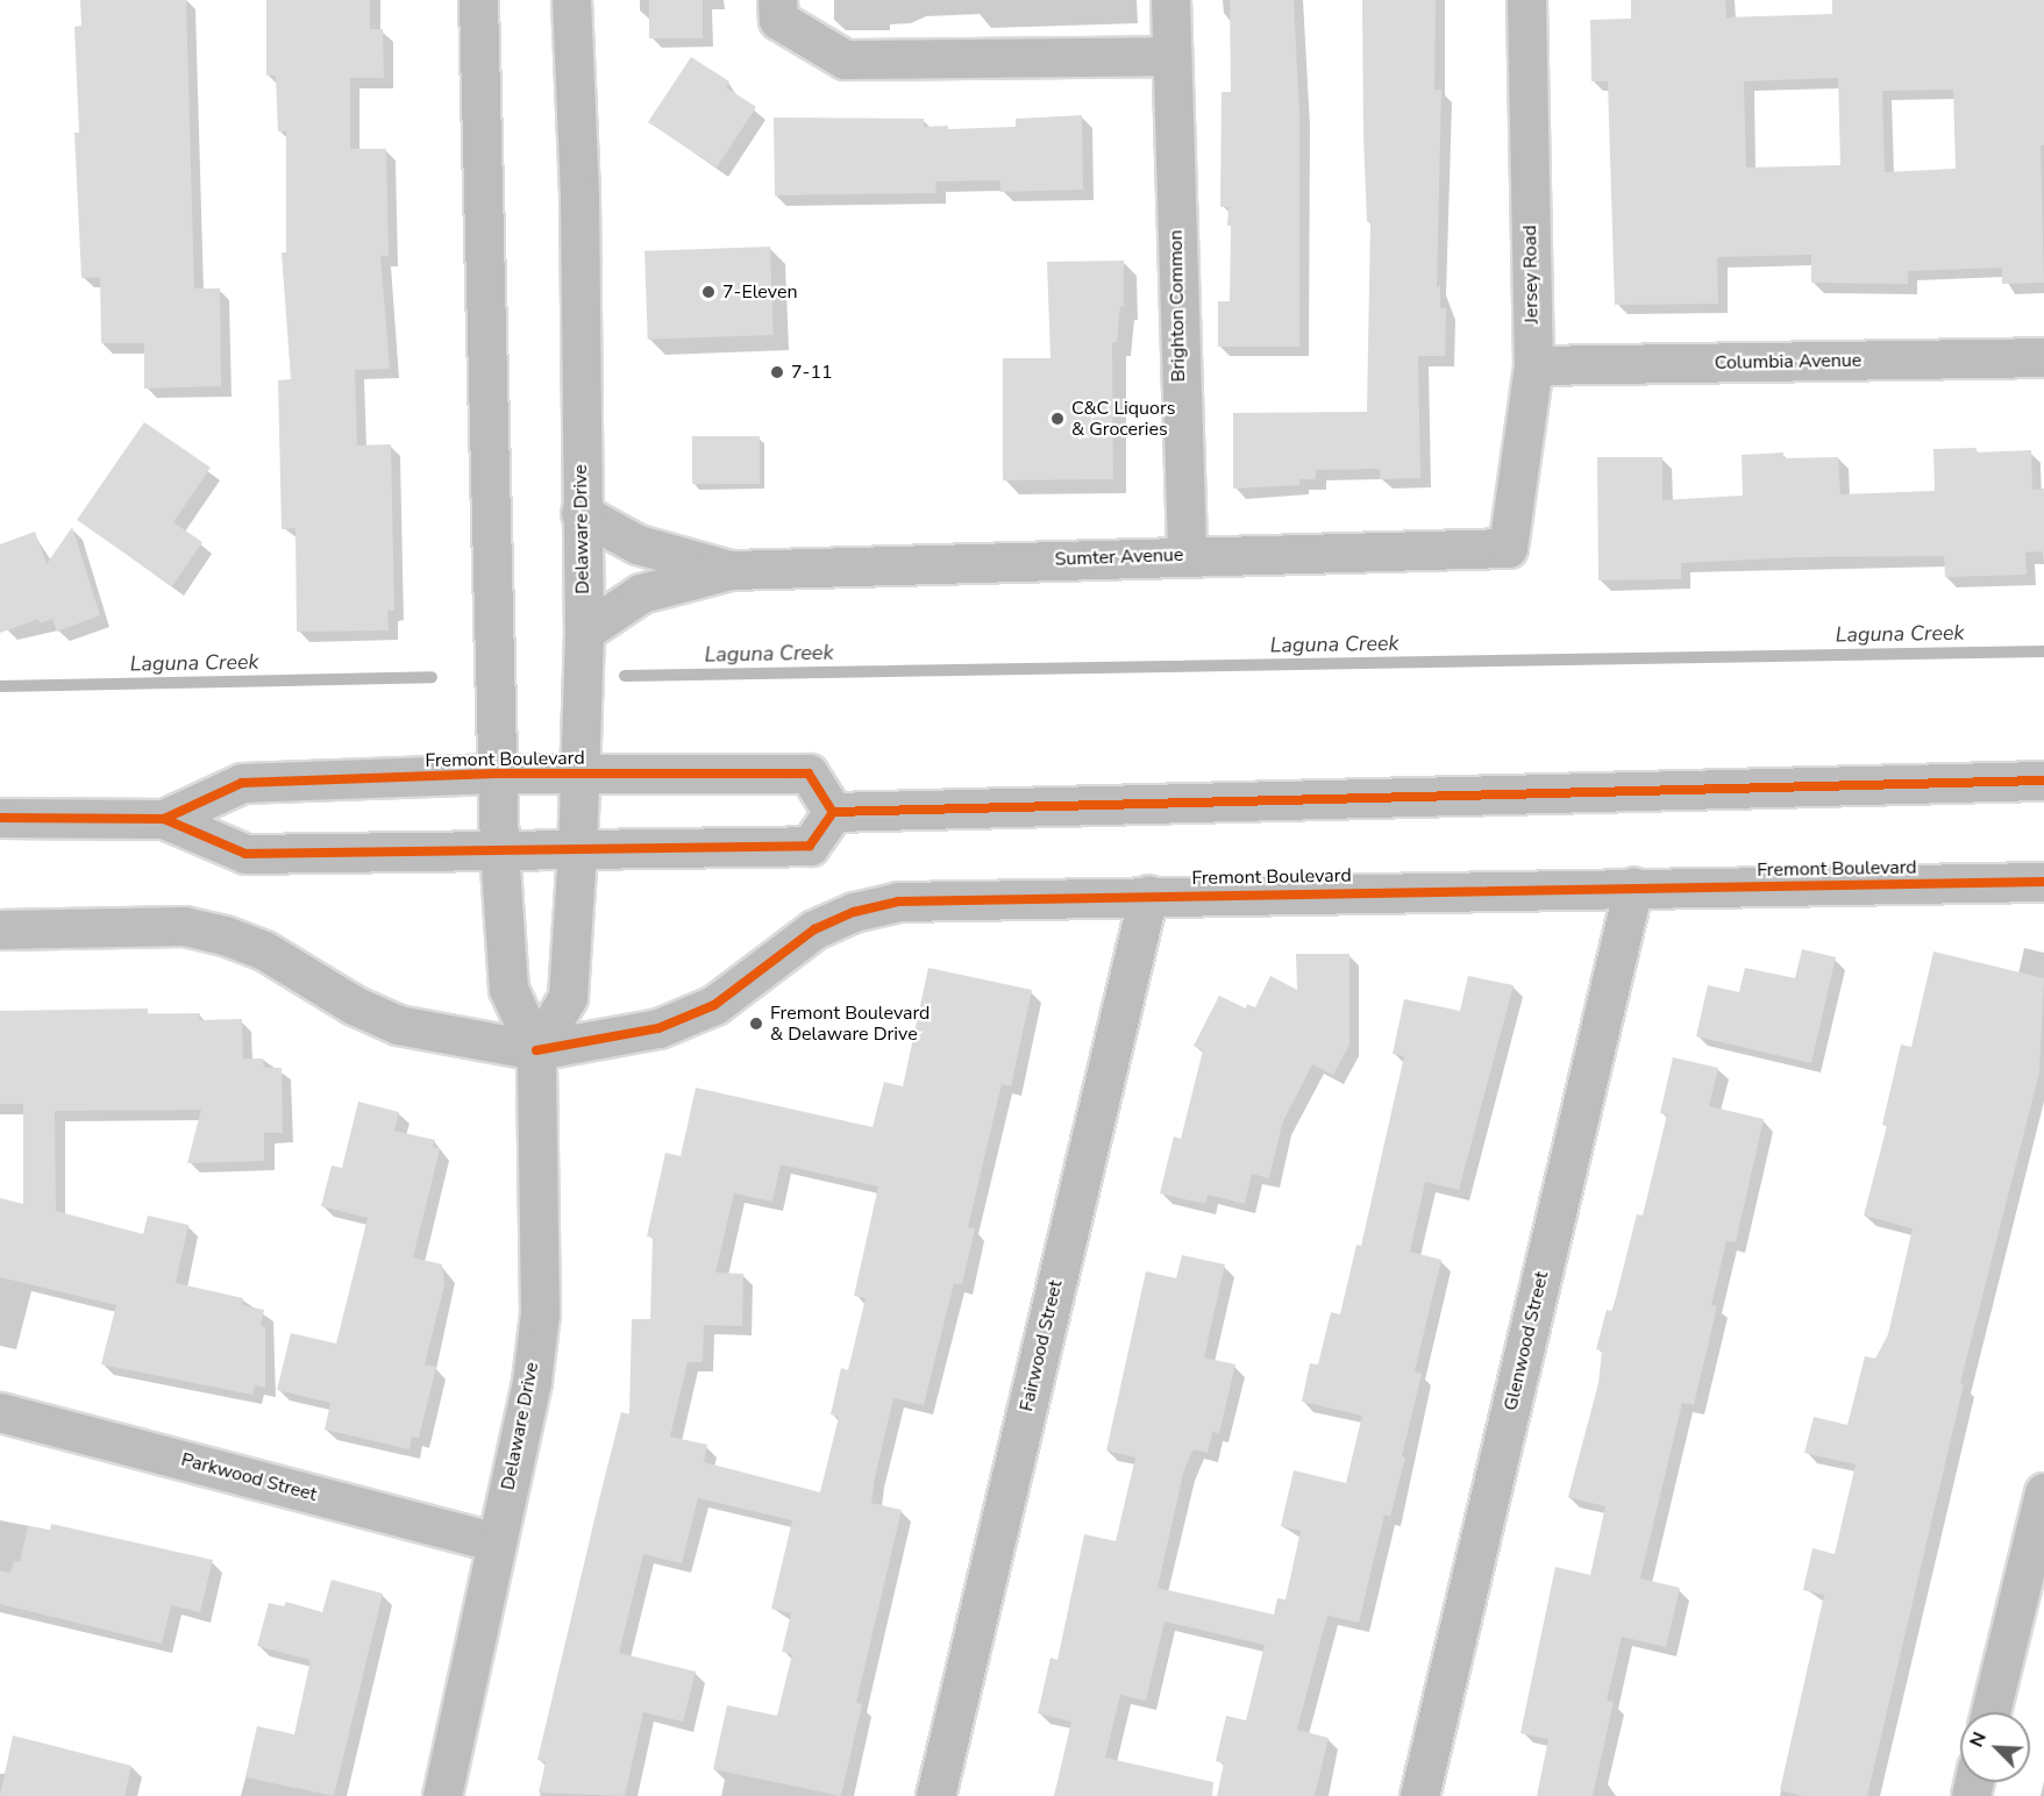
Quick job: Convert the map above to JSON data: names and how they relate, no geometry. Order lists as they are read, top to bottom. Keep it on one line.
{"streets":{"street":["Jersey Road","Brighton Common","Columbia Avenue","Delaware Drive","Sumter Avenue","Fremont Boulevard","Glenwood Street","Fairwood Street","Parkwood Street"]},"crossings":[["Jersey Road","Columbia Avenue"],["Jersey Road","Sumter Avenue"],["Brighton Common","Sumter Avenue"],["Delaware Drive","Sumter Avenue"],["Delaware Drive","Fremont Boulevard"],["Delaware Drive","Parkwood Street"],["Fremont Boulevard","Glenwood Street"],["Fremont Boulevard","Fairwood Street"]],"water":["Laguna Creek"],"places":["7-Eleven","7-11","C&C Liquors & Groceries","Fremont Boulevard & Delaware Drive"],"north":"top left"}
